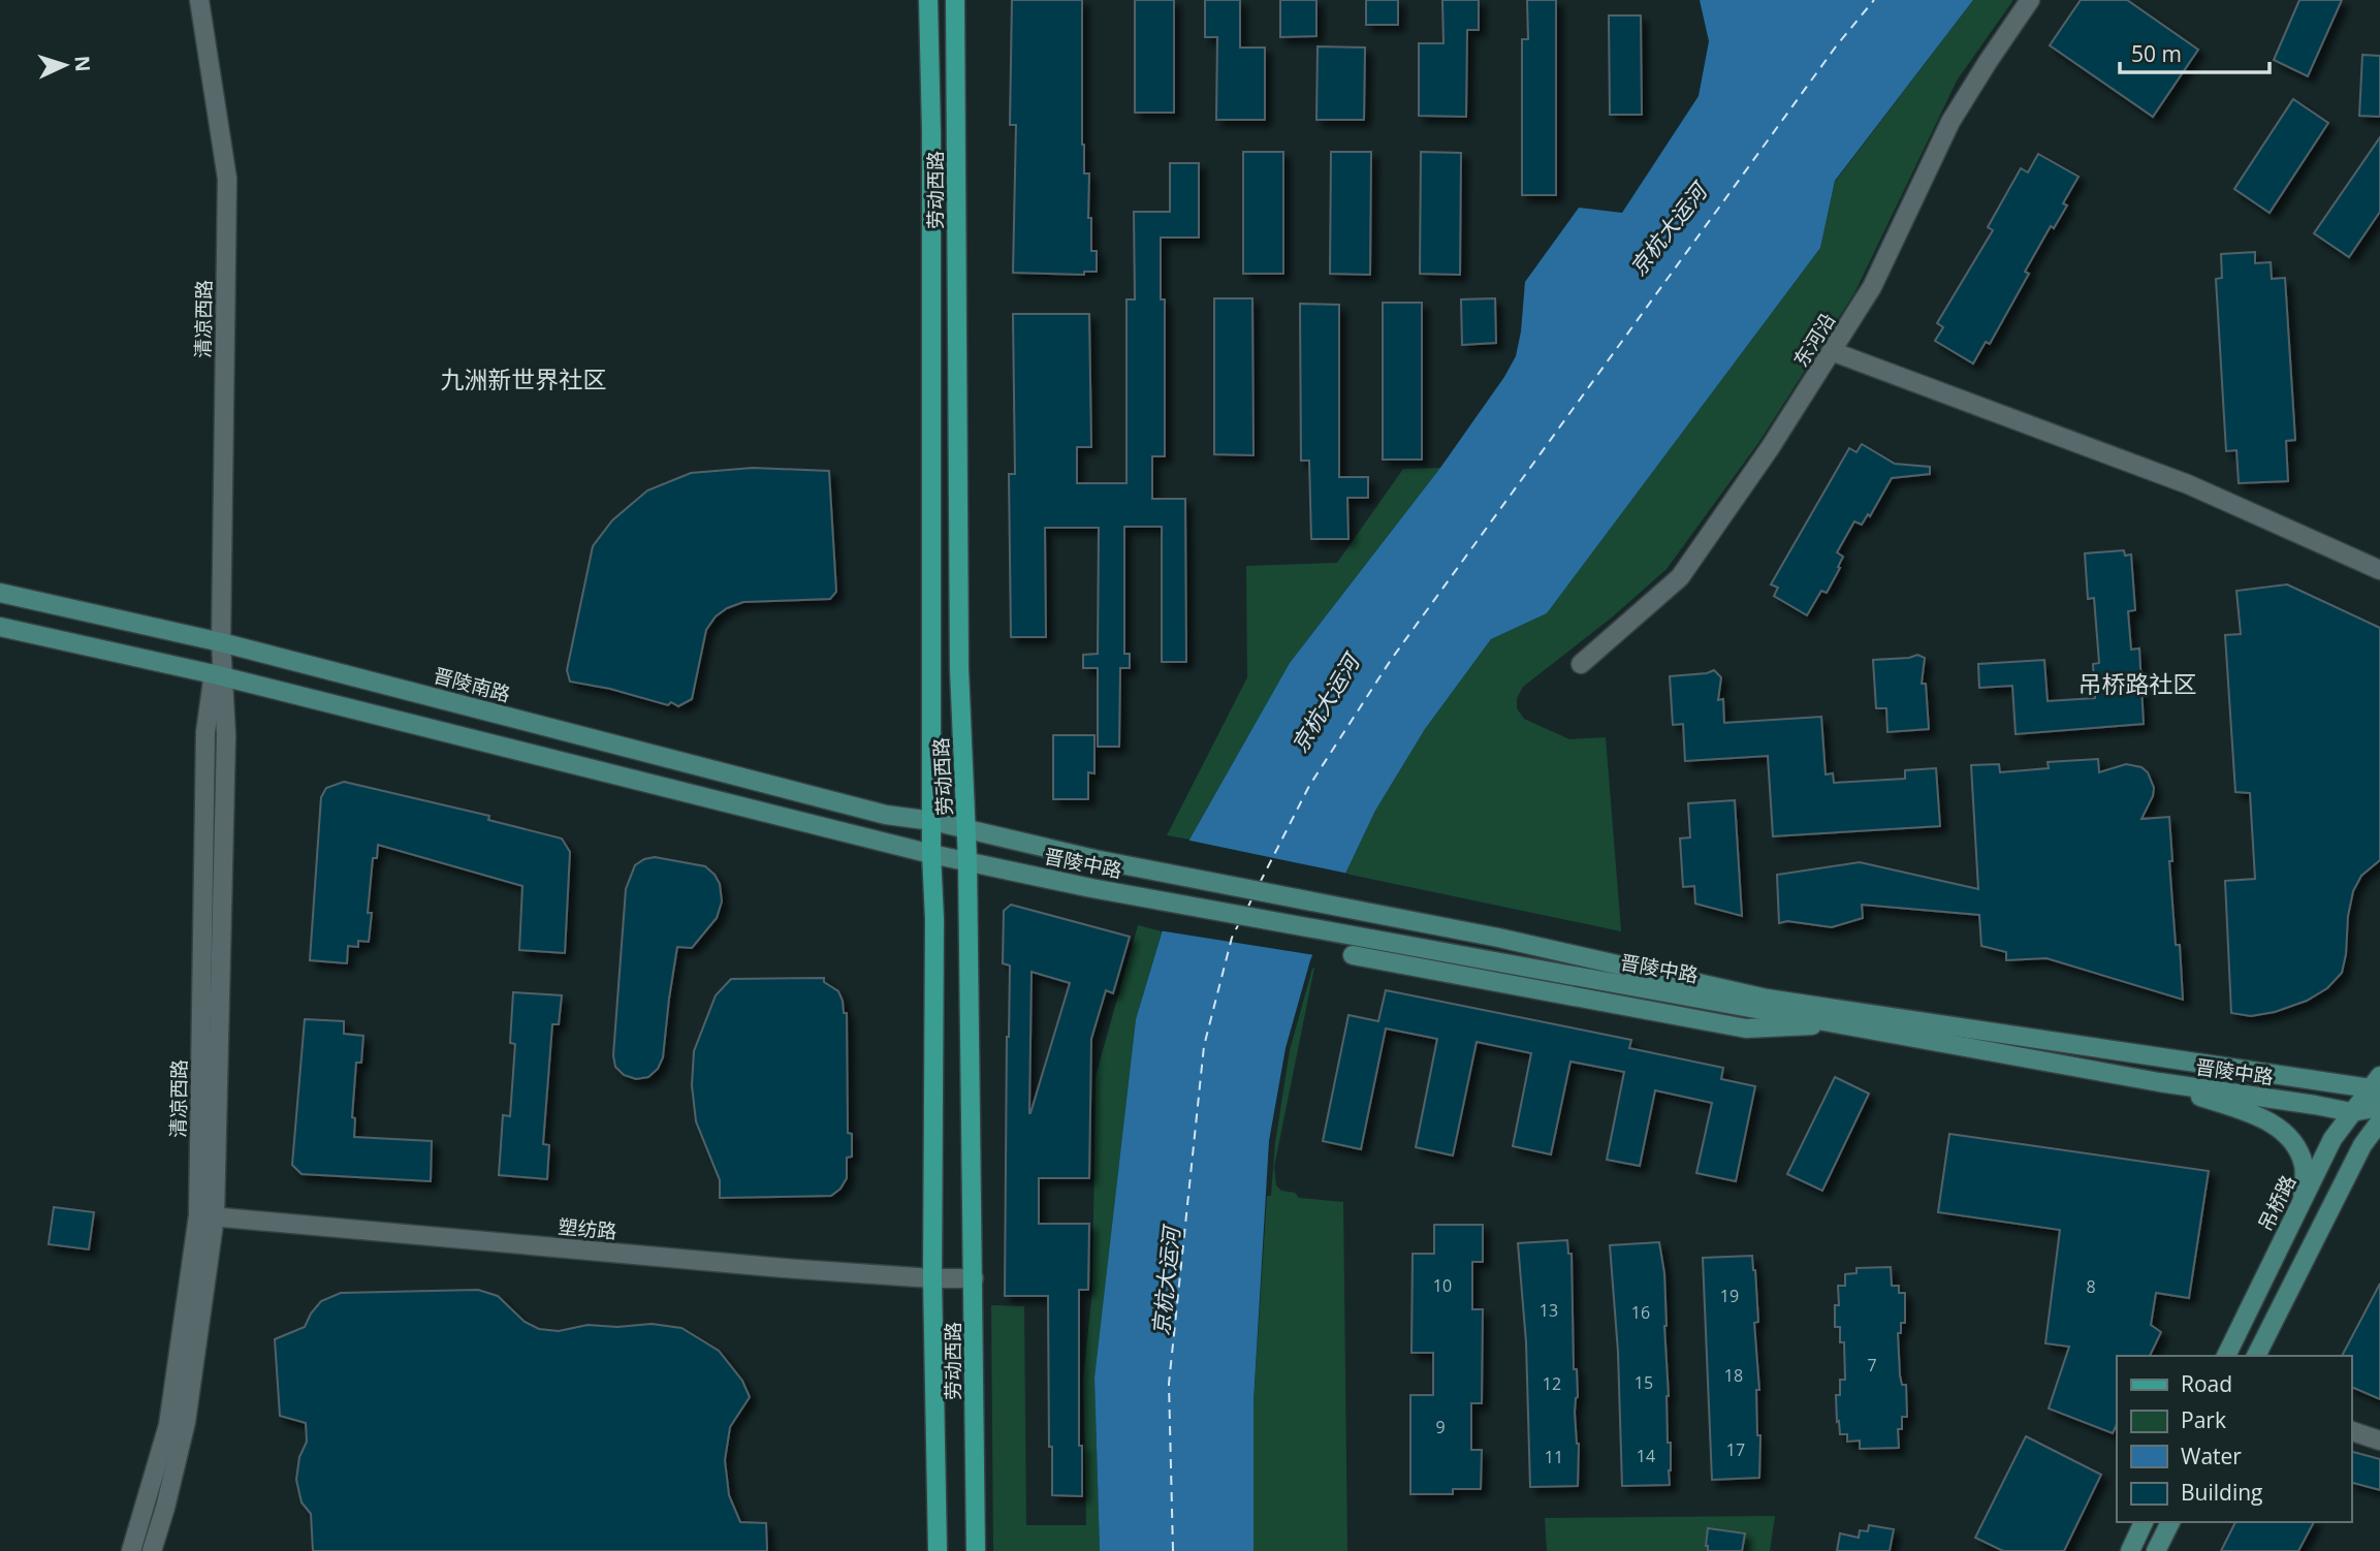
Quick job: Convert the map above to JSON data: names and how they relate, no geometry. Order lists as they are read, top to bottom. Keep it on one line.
{"streets":{"main road":["劳动西路","晋陵南路","晋陵中路","吊桥路"],"street":["清凉西路","东河沿","塑纺路"]},"crossings":[["劳动西路","晋陵南路"],["劳动西路","晋陵中路"],["劳动西路","塑纺路"],["清凉西路","晋陵南路"],["清凉西路","塑纺路"],["晋陵南路","晋陵中路"],["晋陵中路","吊桥路"]],"districts":["九洲新世界社区","吊桥路社区"],"water":["京杭大运河"],"house_numbers":["10","8","19","13","16","7","18","15","12","9","17","14","11"],"legend":["Road","Park","Water","Building"],"scale_bar":"50 m","north":"right"}
